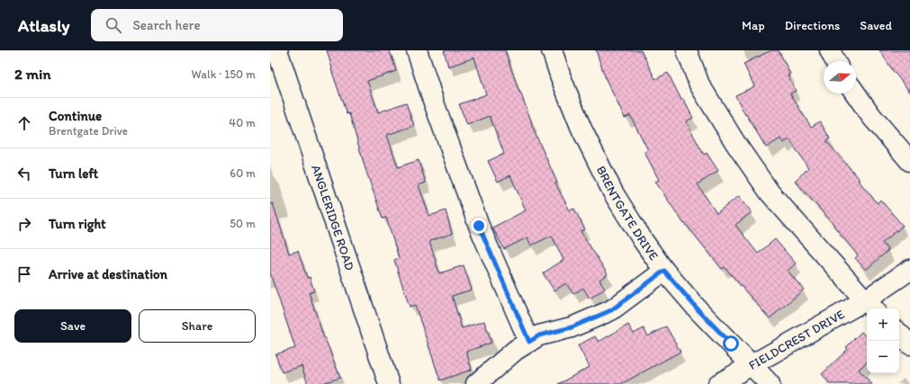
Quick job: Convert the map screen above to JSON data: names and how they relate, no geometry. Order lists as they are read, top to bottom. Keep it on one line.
{"streets":{"street":["BRENTGATE DRIVE","ANGLERIDGE ROAD","FIELDCREST DRIVE"]},"crossings":[["BRENTGATE DRIVE","FIELDCREST DRIVE"]],"north":"right","page":{"header":"Atlasly","search":"Search here","nav":["Map","Directions","Saved"],"heading":["2 min","Walk · 150 m"],"list":[["Continue","Brentgate Drive","40 m"],["Turn left","60 m"],["Turn right","50 m"],"Arrive at destination"],"buttons":["Save","Share"],"map_buttons":["+","−"]}}
